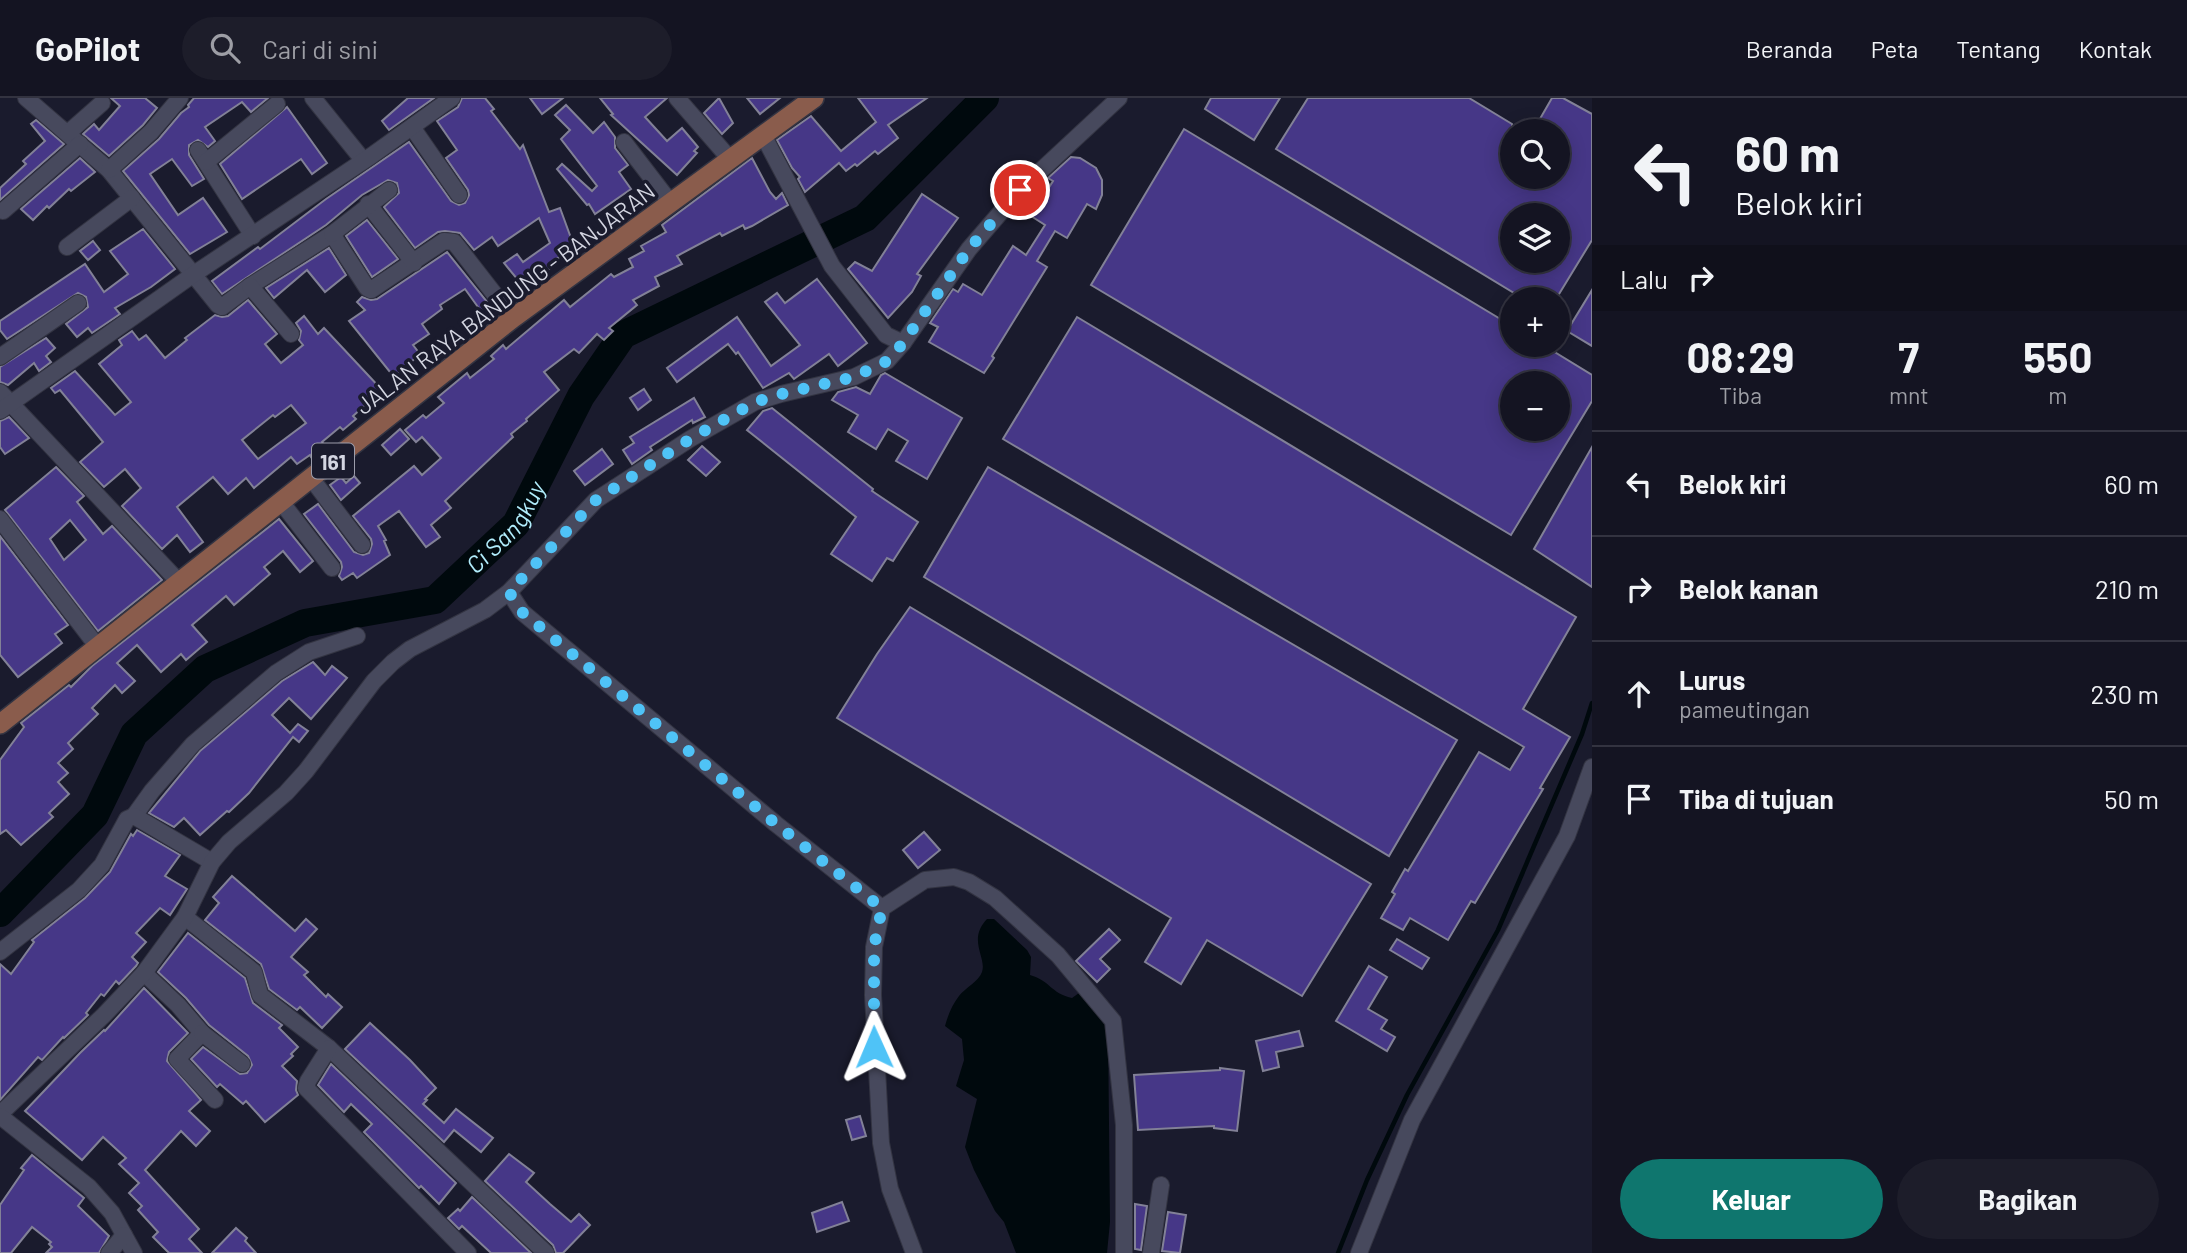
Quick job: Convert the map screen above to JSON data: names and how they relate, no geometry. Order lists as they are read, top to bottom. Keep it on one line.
{"streets":{"main road":["JALAN RAYA BANDUNG - BANJARAN","161"]},"water":["Ci Sangkuy"],"page":{"header":"GoPilot","search":"Cari di sini","nav":["Beranda","Peta","Tentang","Kontak"],"turn":["60 m","Belok kiri"],"map_buttons":["+","−"],"then":"Lalu","eta":["08:29","Tiba","7","mnt","550","m"],"list":[{"name":"Belok kiri","value":"60 m"},{"name":"Belok kanan","value":"210 m"},{"name":"Lurus","note":"pameutingan","value":"230 m"},{"name":"Tiba di tujuan","value":"50 m"}],"buttons":["Keluar","Bagikan"]}}
